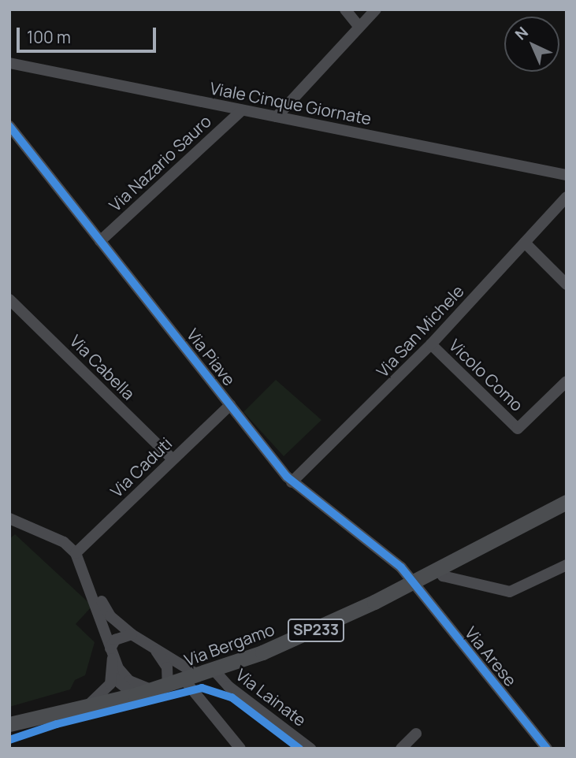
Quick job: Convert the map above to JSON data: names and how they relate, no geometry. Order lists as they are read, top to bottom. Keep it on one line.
{"streets":{"main road":["SP233","Via Bergamo"],"street":["Viale Cinque Giornate","Via Nazario Sauro","Via San Michele","Via Piave","Via Cabella","Vicolo Como","Via Caduti","Via Arese","Via Lainate"]},"crossings":[["Viale Cinque Giornate","Via Nazario Sauro"],["Via Nazario Sauro","Via Piave"],["Via San Michele","Via Piave"],["Via San Michele","Vicolo Como"],["Via Piave","Via Caduti"],["Via Piave","Via Bergamo"],["Via Piave","Via Arese"],["Via Cabella","Via Caduti"],["Via Bergamo","Via Arese"],["Via Bergamo","Via Lainate"]],"scale_bar":"100 m","north":"top left"}
